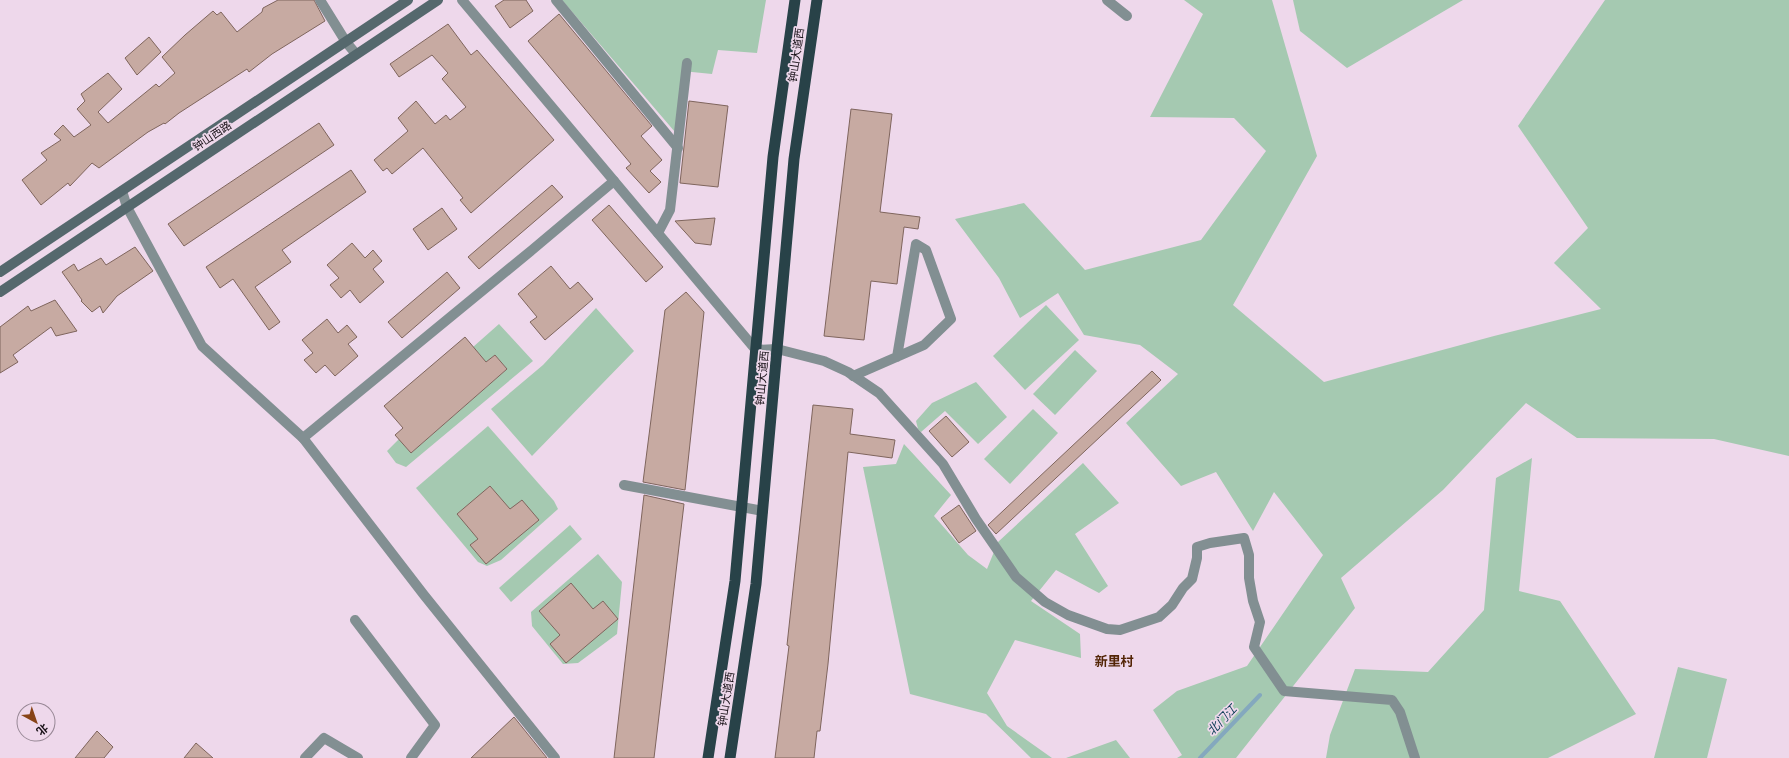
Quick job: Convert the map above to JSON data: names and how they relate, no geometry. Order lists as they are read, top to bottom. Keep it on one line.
{"streets":{"highway":["钟山大道西"],"main road":["钟山西路"]},"districts":["新里村"],"water":["北门江"],"north":"bottom right"}
